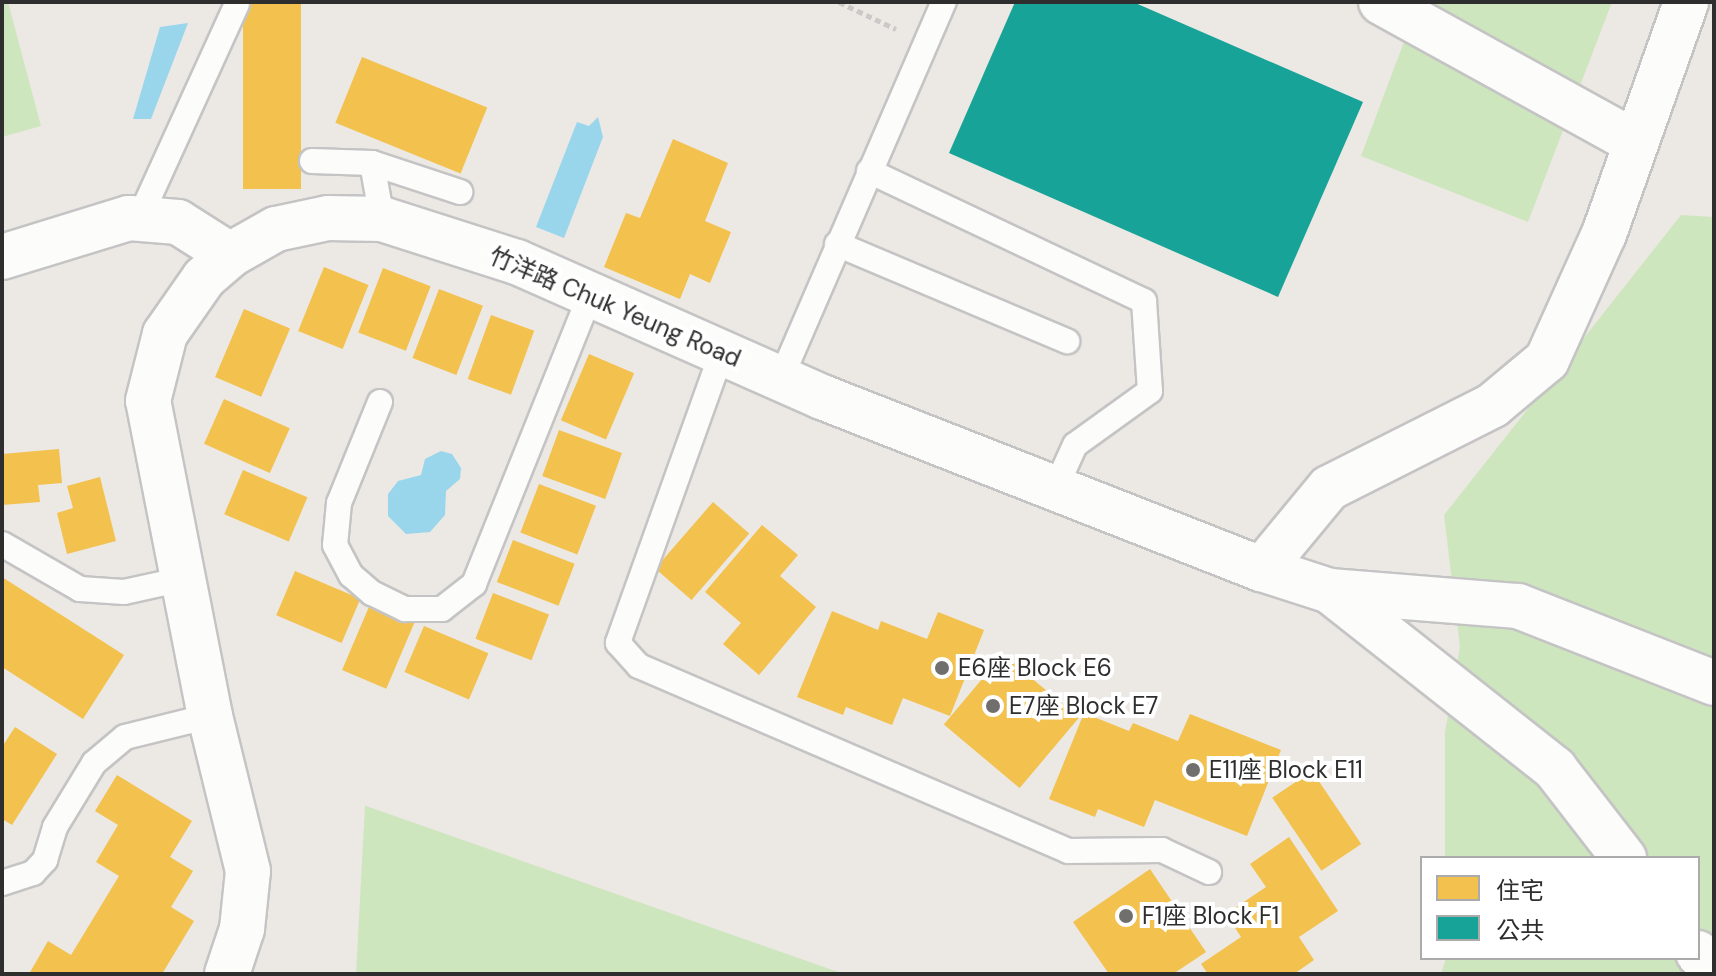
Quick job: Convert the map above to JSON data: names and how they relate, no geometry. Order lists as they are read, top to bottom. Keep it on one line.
{"streets":{"street":["竹洋路 Chuk Yeung Road"]},"places":["E6座 Block E6","E7座 Block E7","E11座 Block E11","F1座 Block F1"],"legend":["住宅","公共"]}
